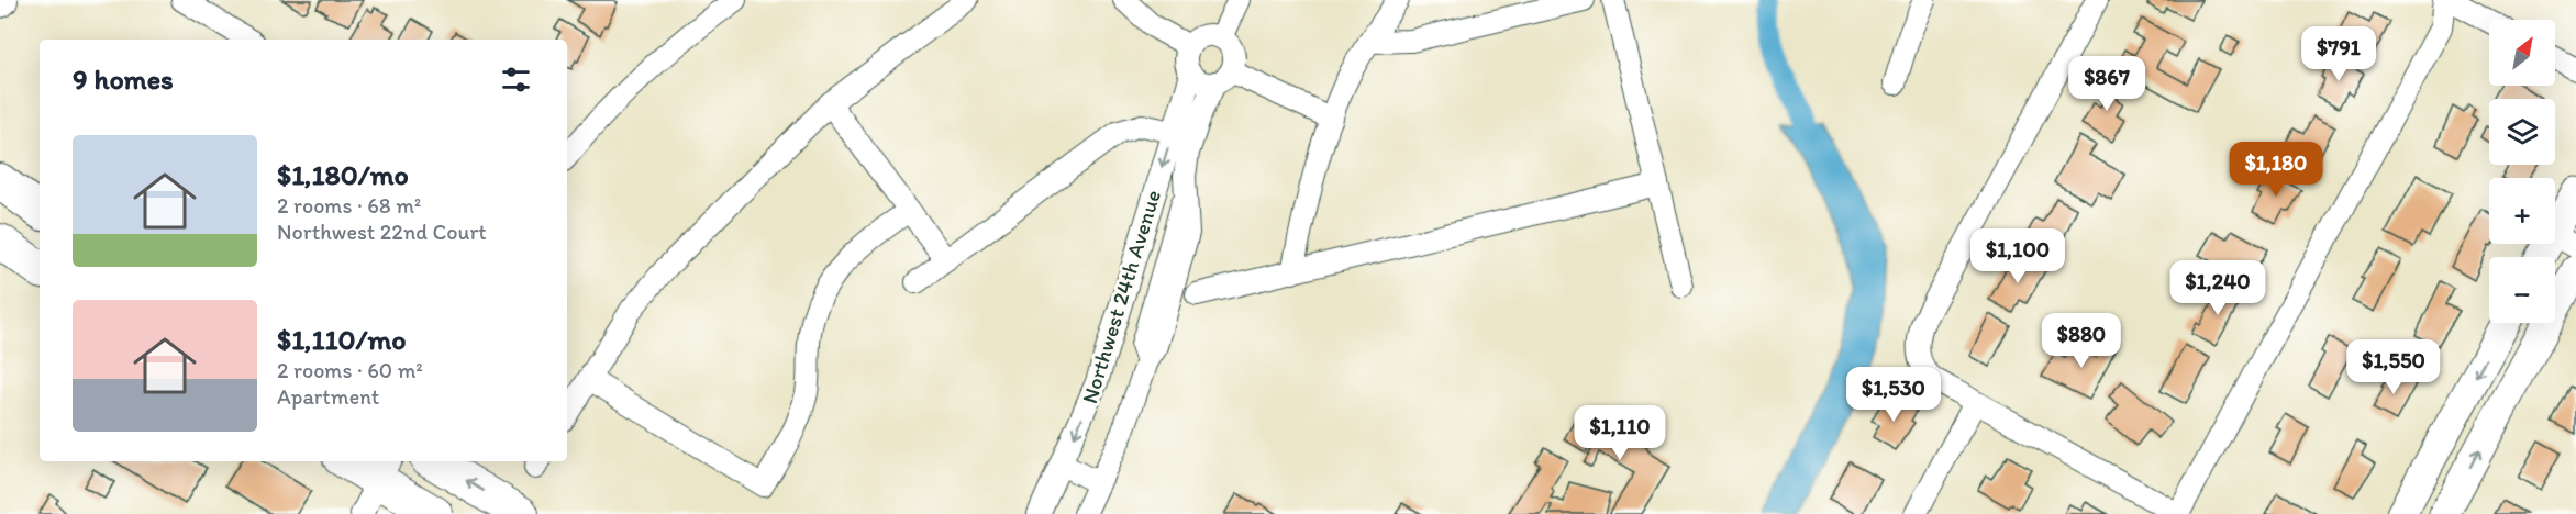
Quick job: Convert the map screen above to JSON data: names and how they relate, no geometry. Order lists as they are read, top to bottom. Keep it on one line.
{"streets":{"street":["Northwest 24th Avenue"]},"north":"top right","page":{"map_buttons":["+","−"],"price":["$791","$867","$1,180","$1,100","$1,240","$880","$1,550","$1,530","$1,110"],"heading":"9 homes","list":[{"name":"$1,180/mo","note":"2 rooms · 68 m² · Northwest 22nd Court"},{"name":"$1,110/mo","note":"2 rooms · 60 m² · Apartment"}]}}
